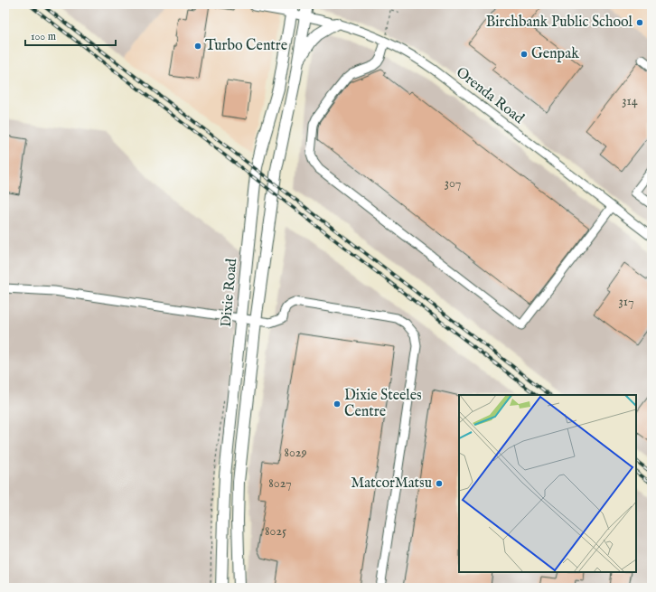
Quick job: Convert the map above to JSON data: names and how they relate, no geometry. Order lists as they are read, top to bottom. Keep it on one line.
{"streets":{"main road":["Dixie Road"],"street":["Orenda Road"]},"crossings":[["Orenda Road","Dixie Road"]],"places":["Birchbank Public School","Turbo Centre","Genpak","Dixie Steeles Centre","MatcorMatsu"],"house_numbers":["314","307","317","8029","8027","8025"],"scale_bar":"100 m"}
